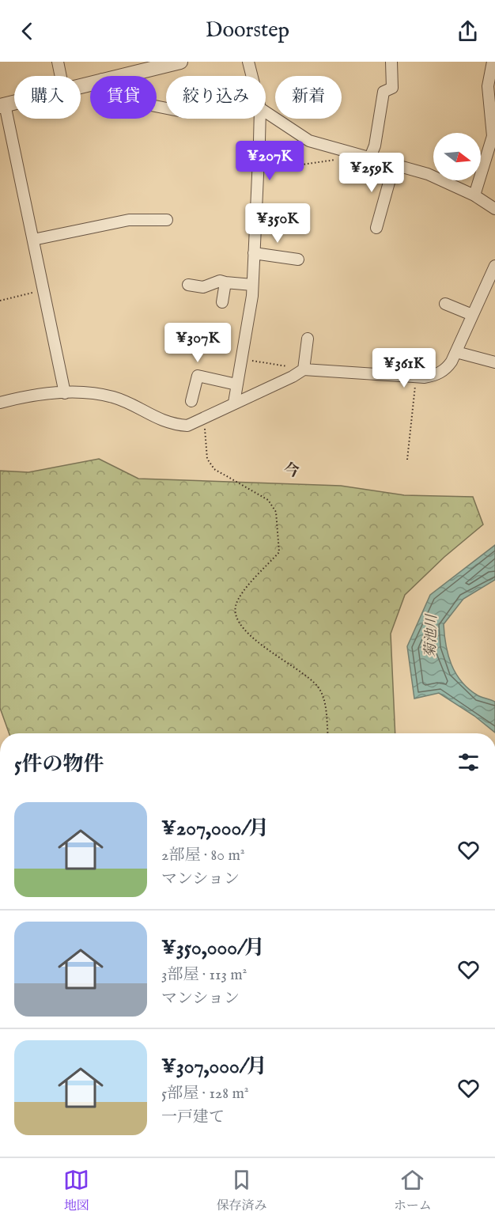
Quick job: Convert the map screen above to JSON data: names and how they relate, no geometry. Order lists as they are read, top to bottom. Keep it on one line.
{"districts":["今"],"water":["菊池川"],"north":"right","page":{"header":"Doorstep","chip":["購入","賃貸","絞り込み","新着"],"price":["¥207K","¥259K","¥350K","¥307K","¥361K"],"heading":"5件の物件","list":[{"name":"¥207,000/月","note":"2部屋 · 80 m² · マンション"},{"name":"¥350,000/月","note":"3部屋 · 113 m² · マンション"},{"name":"¥307,000/月","note":"5部屋 · 128 m² · 一戸建て"}],"tabs":["地図","保存済み","ホーム"]}}
